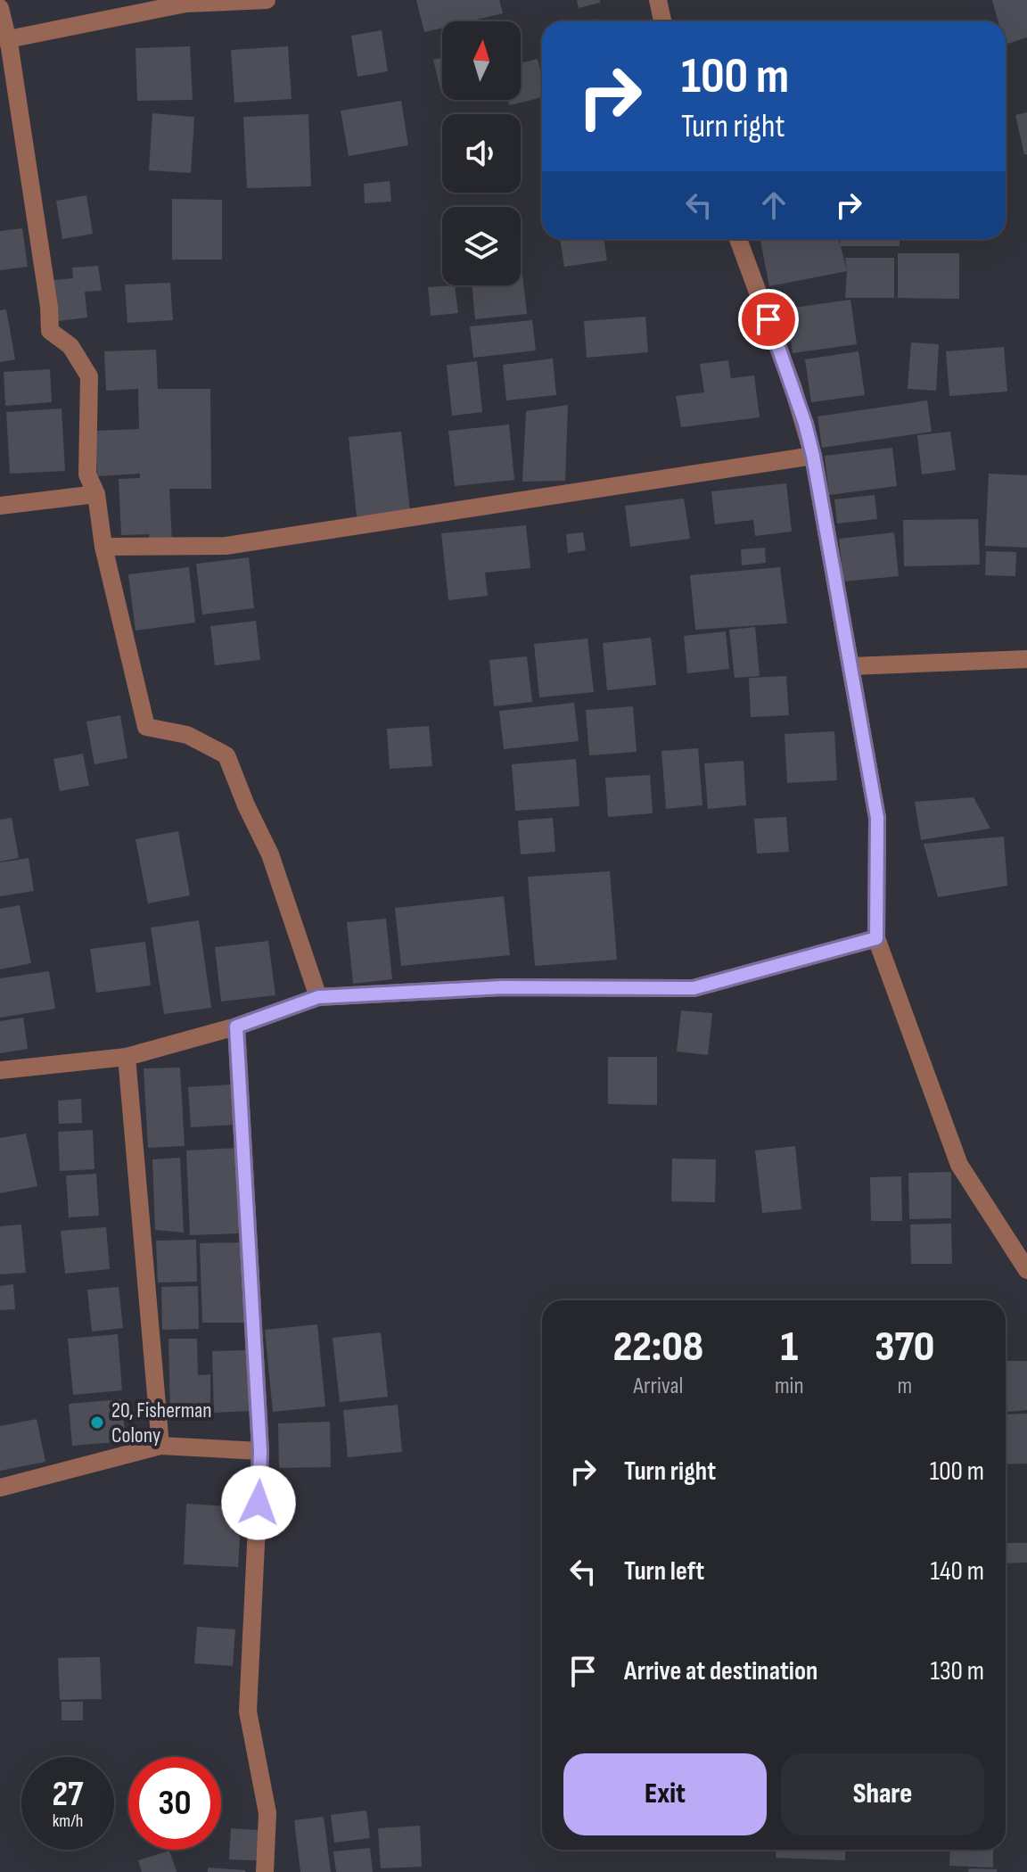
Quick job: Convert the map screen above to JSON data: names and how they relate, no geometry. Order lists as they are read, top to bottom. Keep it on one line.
{"places":["20, Fisherman Colony"],"north":"top","page":{"turn":["100 m","Turn right"],"eta":["22:08","Arrival","1","min","370","m"],"list":[{"name":"Turn right","value":"100 m"},{"name":"Turn left","value":"140 m"},{"name":"Arrive at destination","value":"130 m"}],"buttons":["Exit","Share"],"speed":"27 km/h","limit":"30"}}
